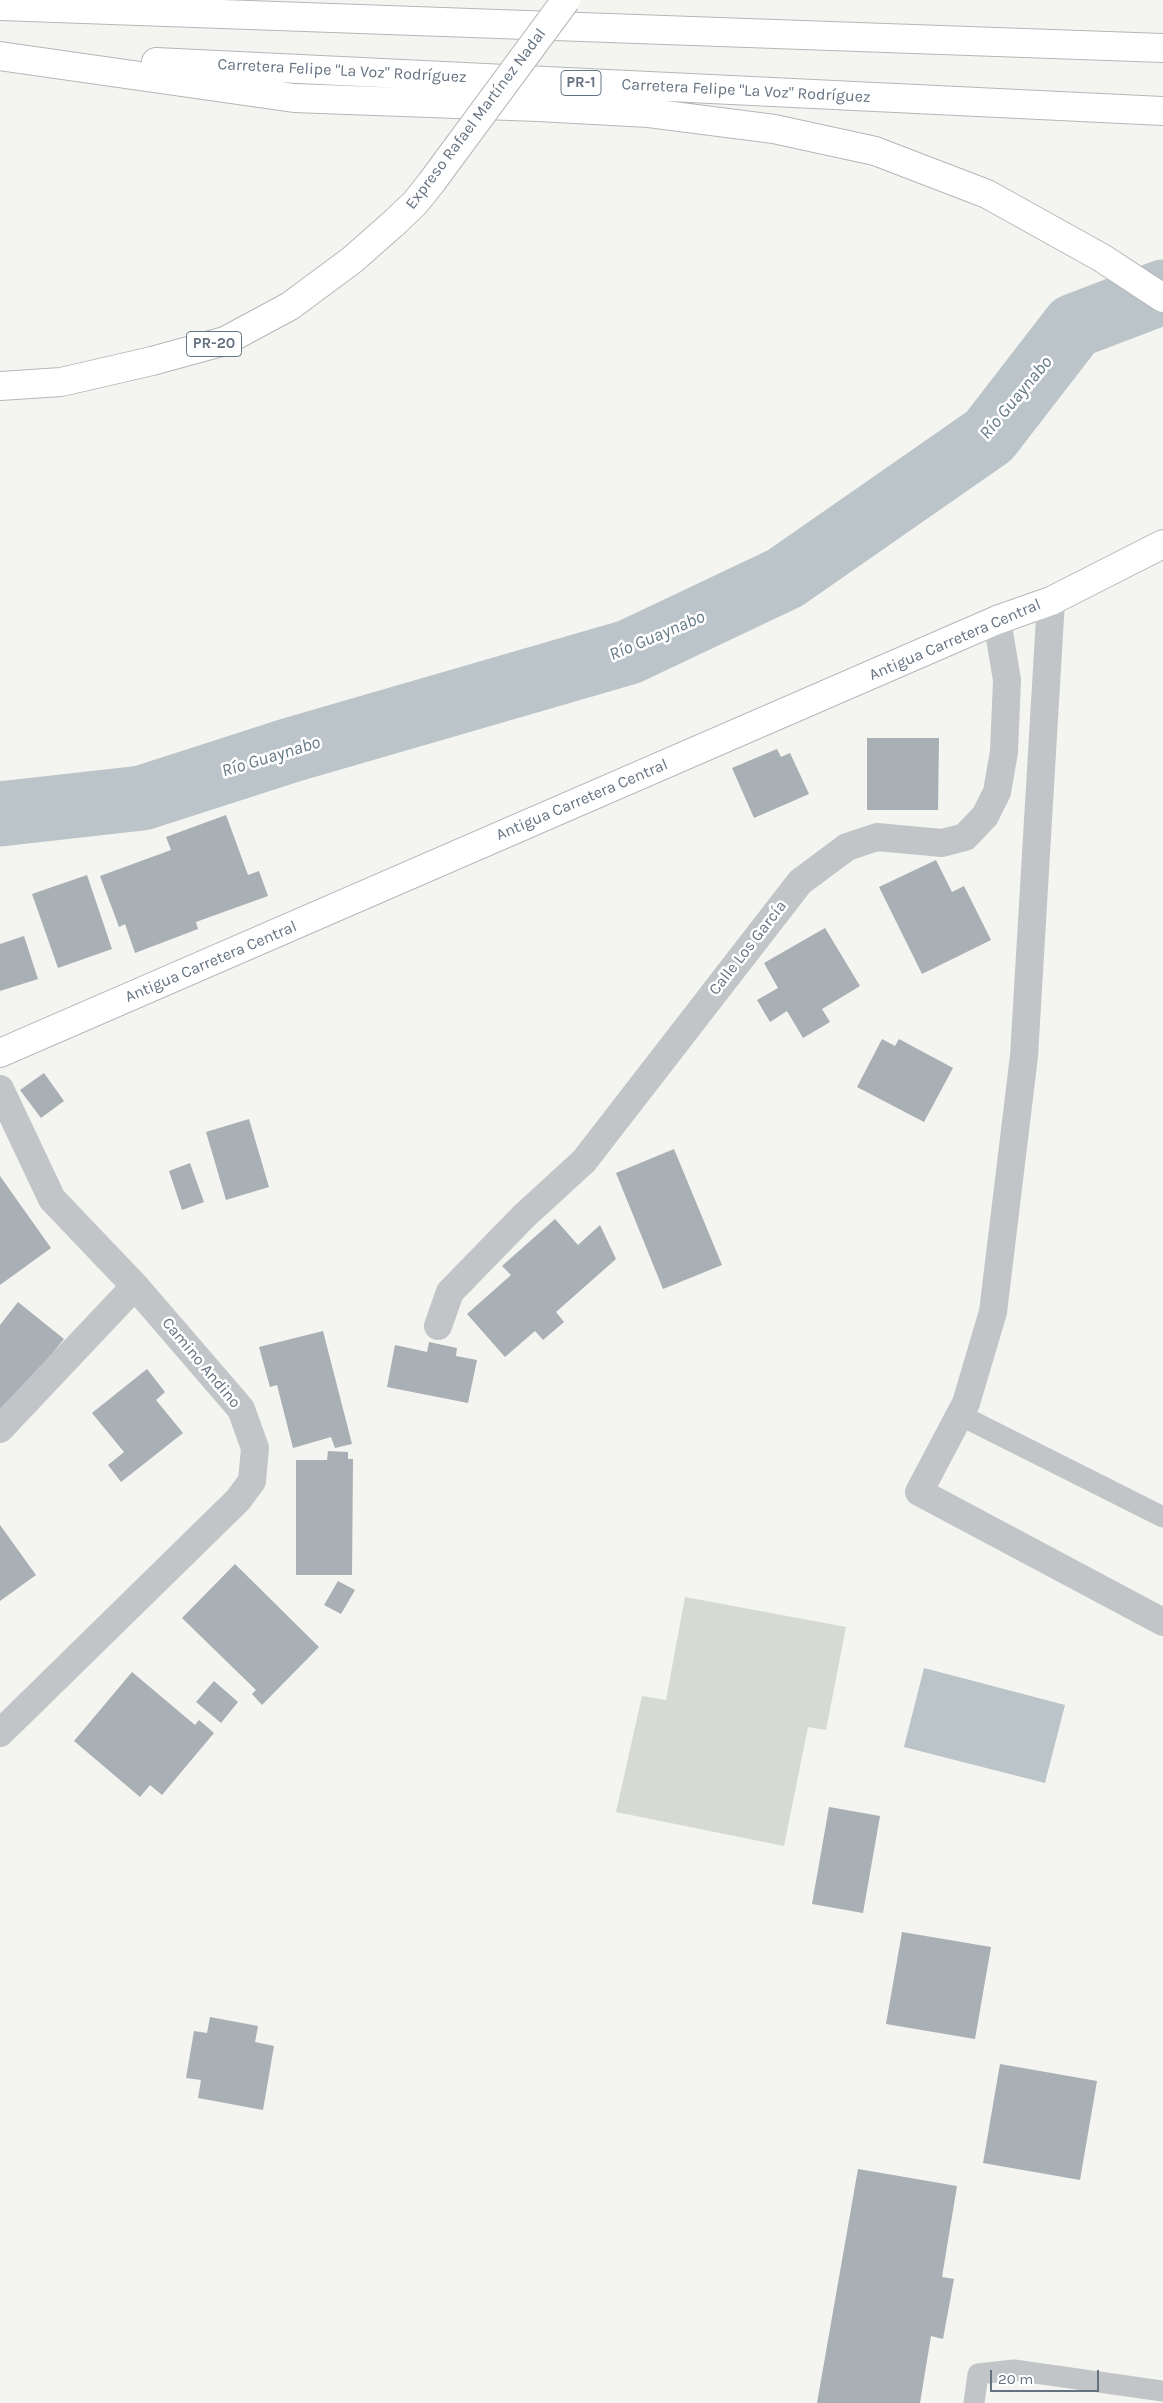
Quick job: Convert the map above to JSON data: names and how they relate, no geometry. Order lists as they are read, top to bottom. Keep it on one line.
{"streets":{"main road":["Carretera Felipe \"La Voz\" Rodríguez","PR-1","Expreso Rafael Martínez Nadal","PR-20","Antigua Carretera Central"],"street":["Calle Los García","Camino Andino"]},"crossings":[["Antigua Carretera Central","Calle Los García"]],"water":["Río Guaynabo"],"scale_bar":"20 m"}
